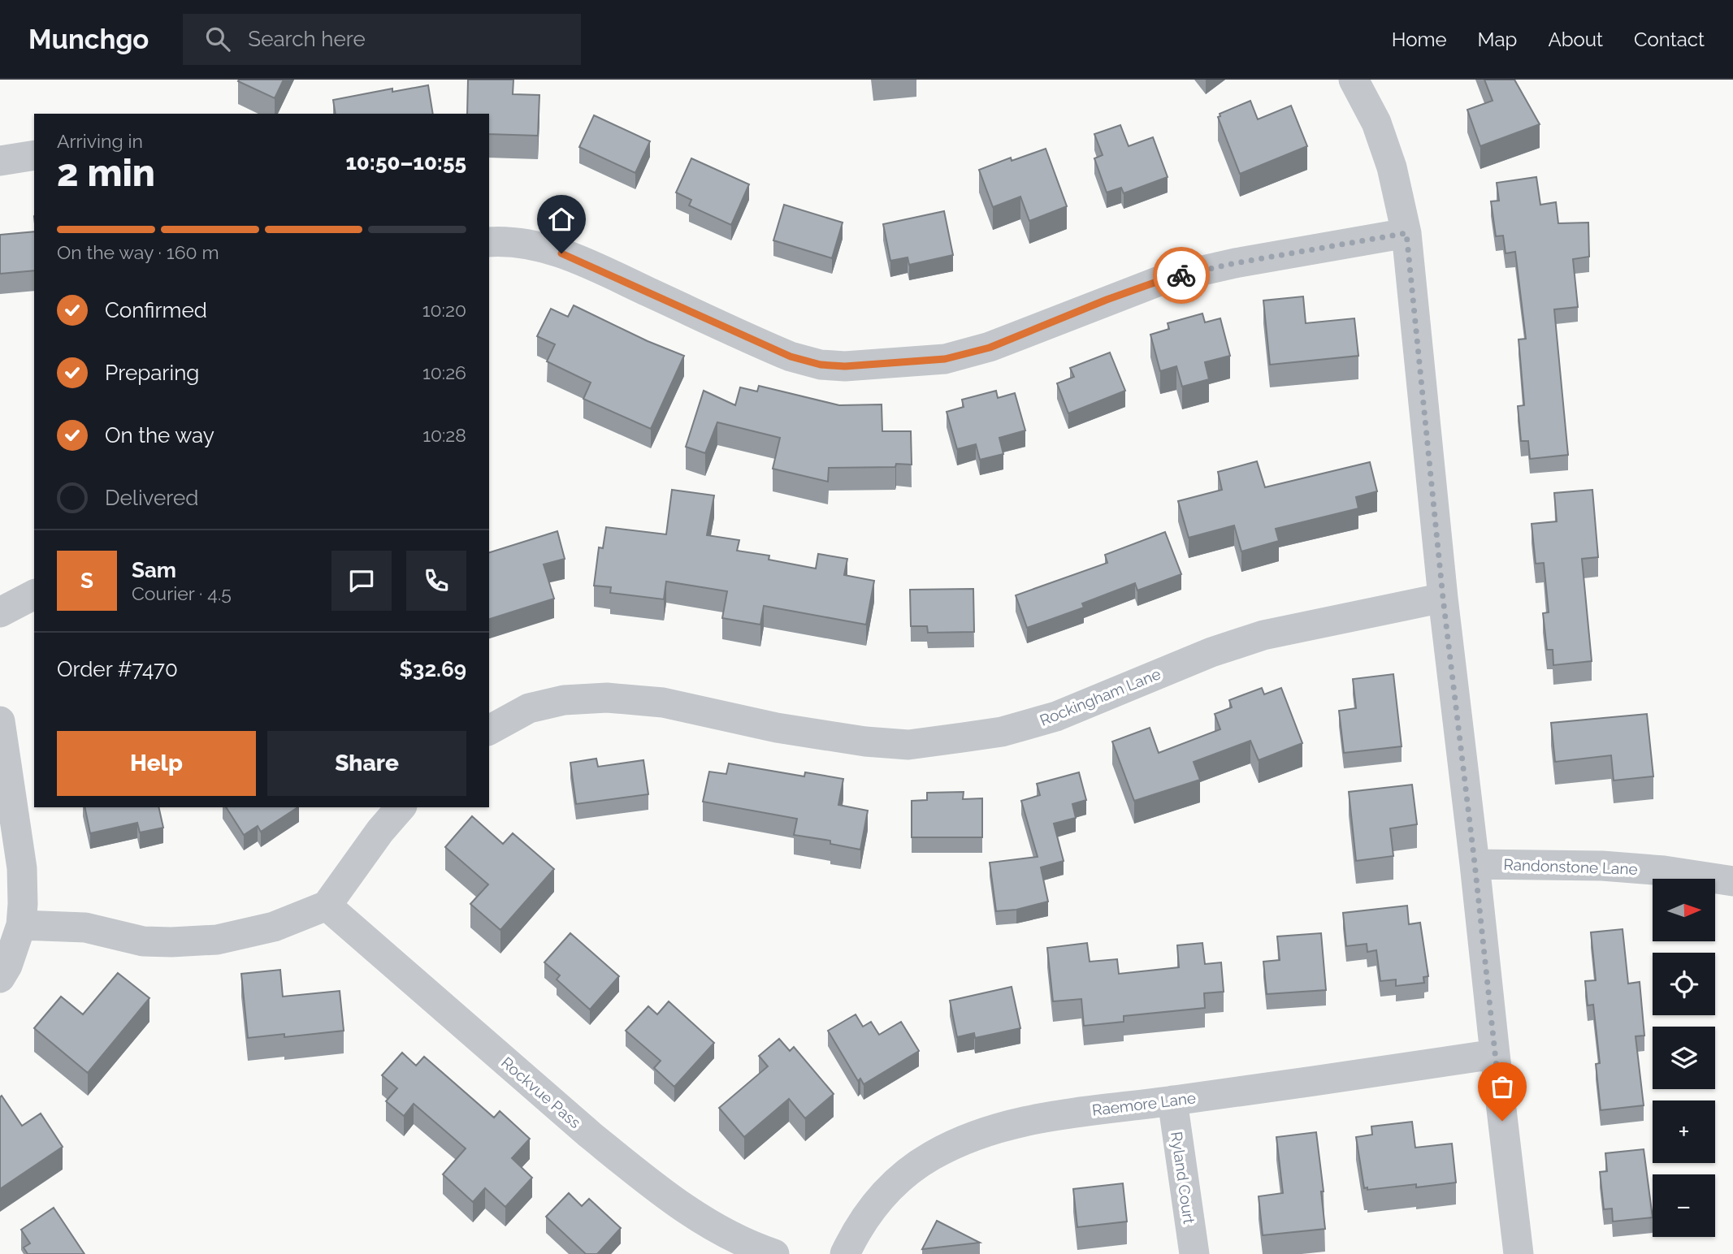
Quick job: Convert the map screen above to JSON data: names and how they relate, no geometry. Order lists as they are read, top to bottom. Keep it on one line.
{"streets":{"street":["Rockingham Lane","Randonstone Lane","Rockvue Pass","Raemore Lane","Ryland Court"]},"crossings":[["Raemore Lane","Ryland Court"]],"north":"right","page":{"header":"Munchgo","search":"Search here","nav":["Home","Map","About","Contact"],"heading":["2 min","Arriving in","10:50–10:55"],"panel":["Sam","Courier · 4.5","Order #7470","$32.69"],"bar":"On the way · 160 m","list":[["Confirmed","10:20"],["Preparing","10:26"],["On the way","10:28"],"Delivered"],"round":"S","buttons":["Help","Share"],"map_buttons":["+","−"]}}
